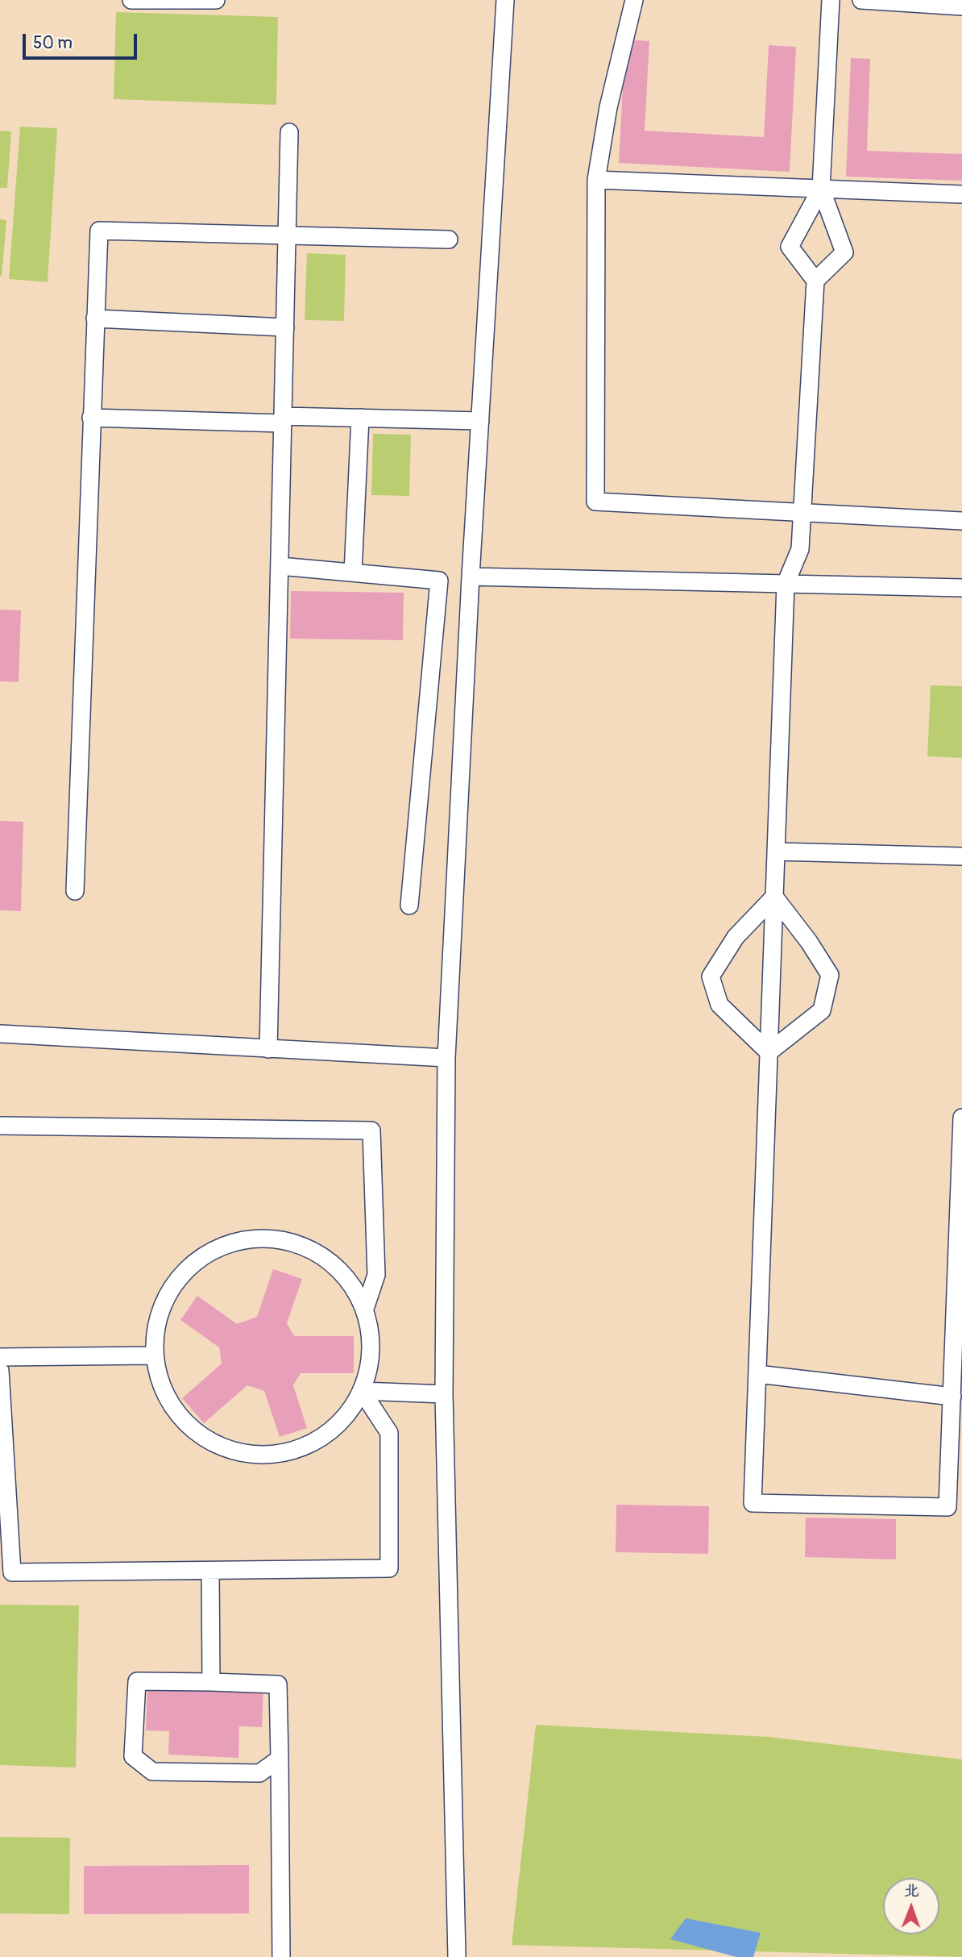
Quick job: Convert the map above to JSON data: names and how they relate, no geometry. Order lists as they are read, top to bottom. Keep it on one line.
{"scale_bar":"50 m","north":"top"}
